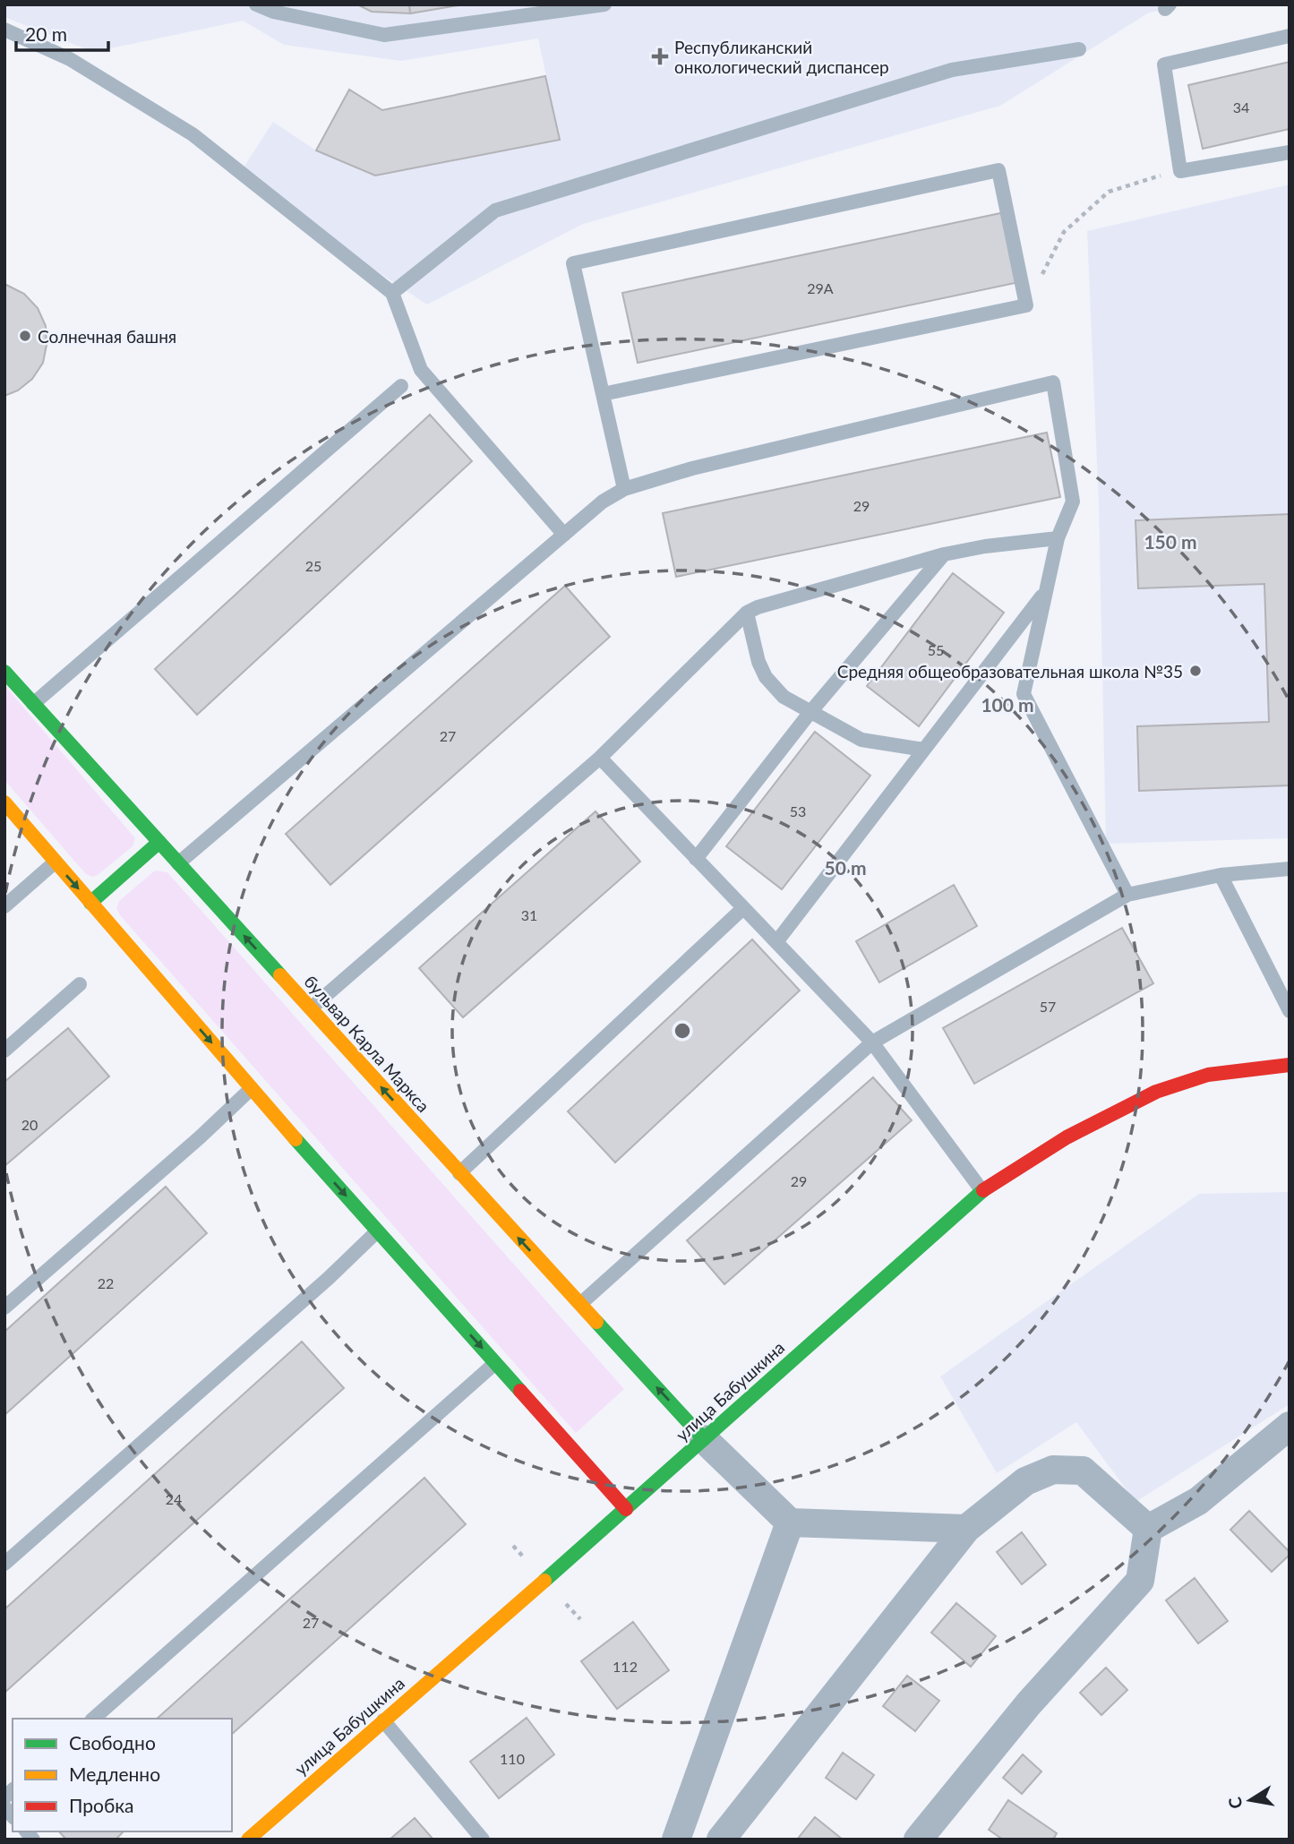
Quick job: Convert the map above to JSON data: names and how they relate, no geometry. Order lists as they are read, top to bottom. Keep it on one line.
{"streets":{"street":["бульвар Карла Маркса","улица Бабушкина"]},"crossings":[["бульвар Карла Маркса","улица Бабушкина"]],"places":{"health":["Республиканский онкологический диспансер"],"other":["Солнечная башня","Средняя общеобразовательная школа №35"]},"house_numbers":["34","29А","29","25","55","27","53","31","57","20","29","22","24","27","112","110"],"legend":["Свободно","Медленно","Пробка"],"scale_bar":"20 m","north":"left","rings":["150 m","100 m","50 m"]}
